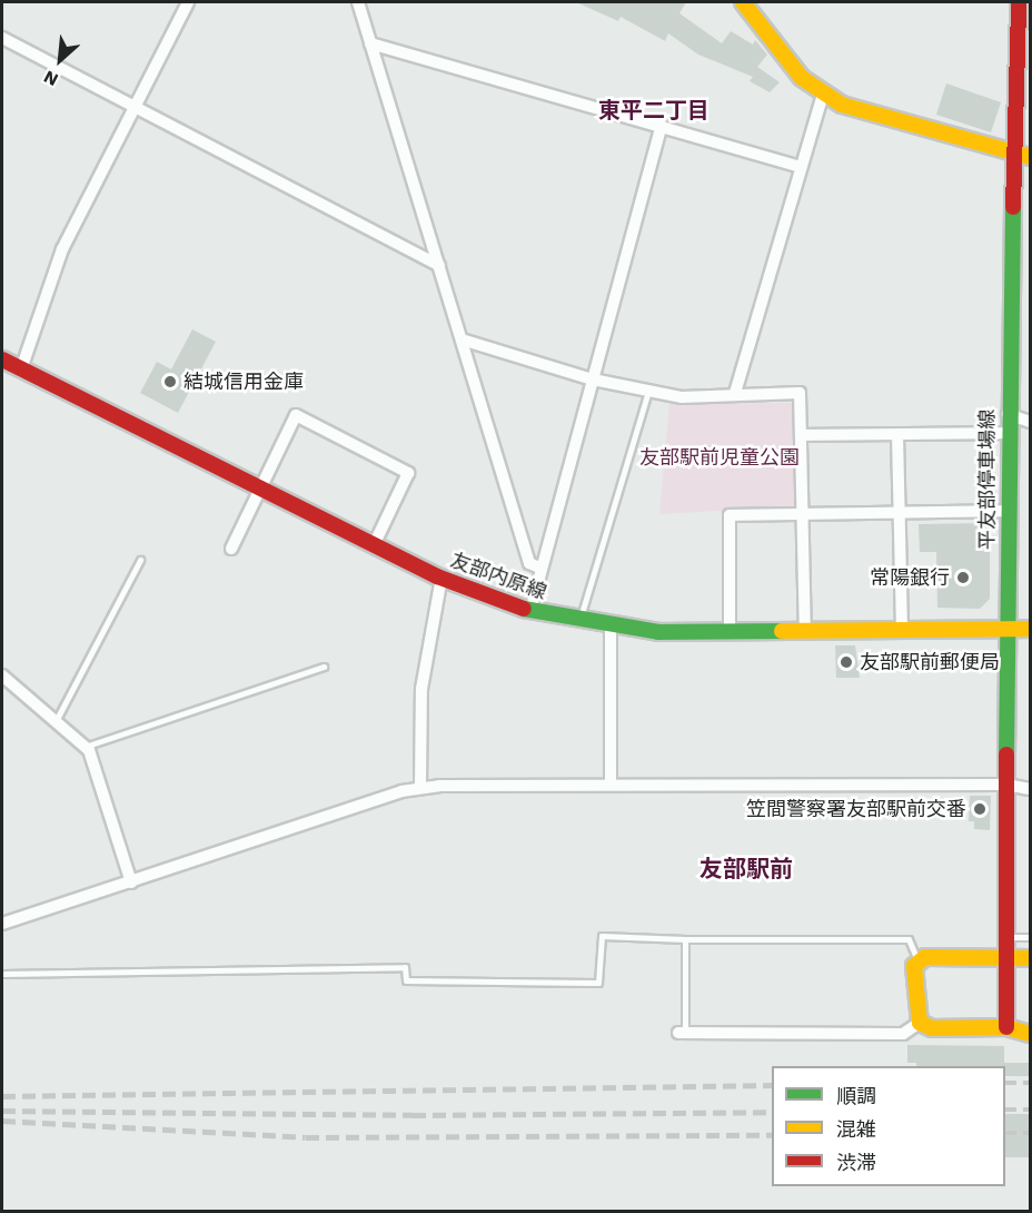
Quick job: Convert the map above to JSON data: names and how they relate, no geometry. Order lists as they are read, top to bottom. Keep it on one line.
{"streets":{"main road":["平友部停車場線","友部内原線"]},"crossings":[["平友部停車場線","友部内原線"]],"districts":["東平二丁目","友部駅前"],"parks":["友部駅前児童公園"],"places":["結城信用金庫","常陽銀行","友部駅前郵便局","笠間警察署友部駅前交番"],"legend":["順調","混雑","渋滞"],"north":"bottom left"}
